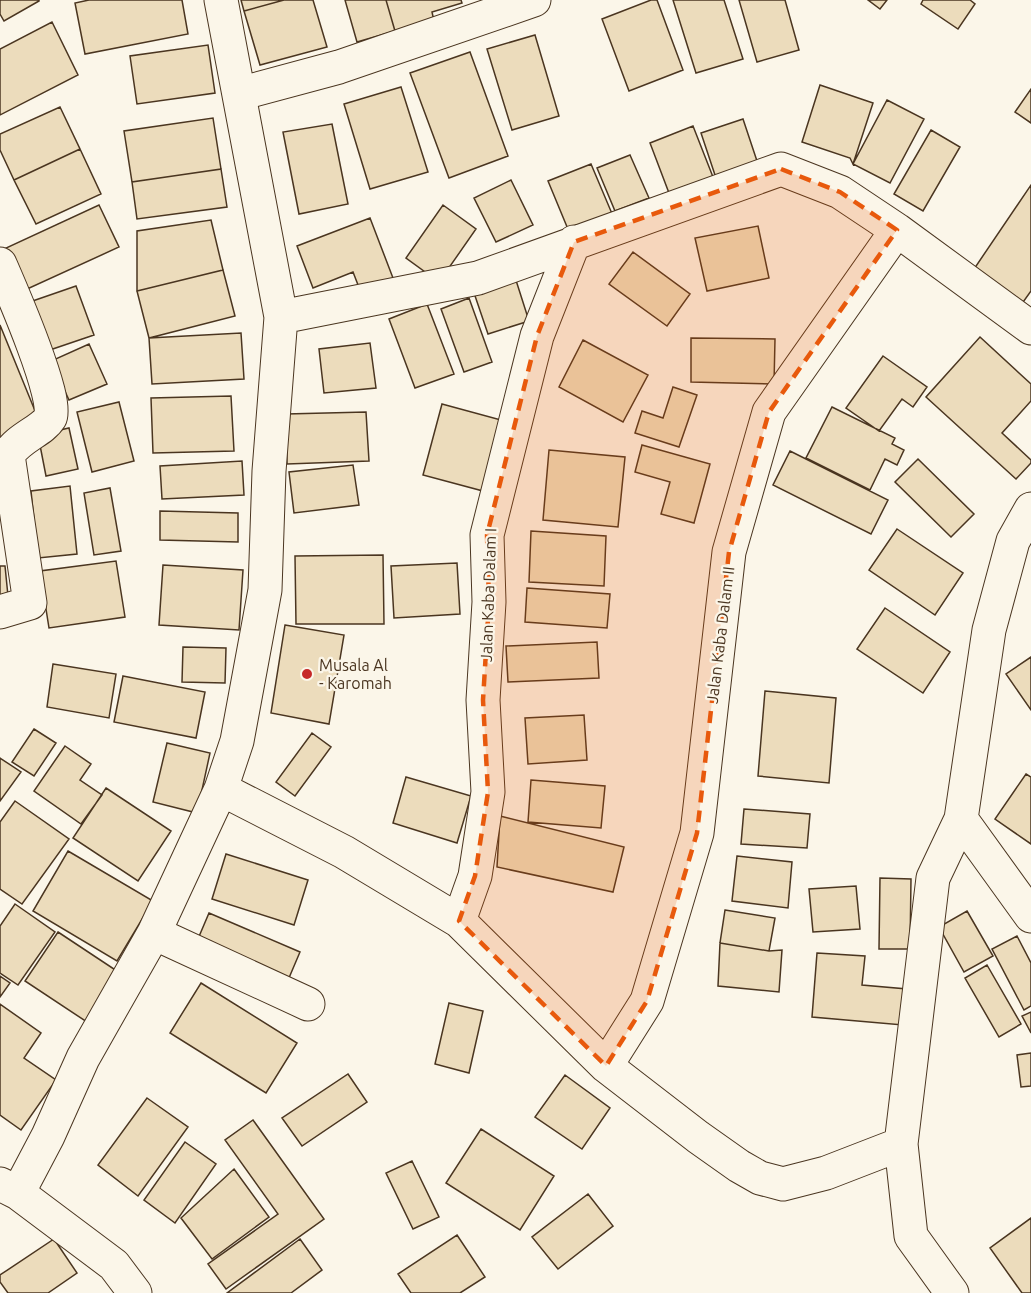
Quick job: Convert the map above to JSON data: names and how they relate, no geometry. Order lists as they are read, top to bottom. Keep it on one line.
{"streets":{"street":["Jalan Kaba Dalam I","Jalan Kaba Dalam II"]},"places":["Musala Al - Karomah"]}
